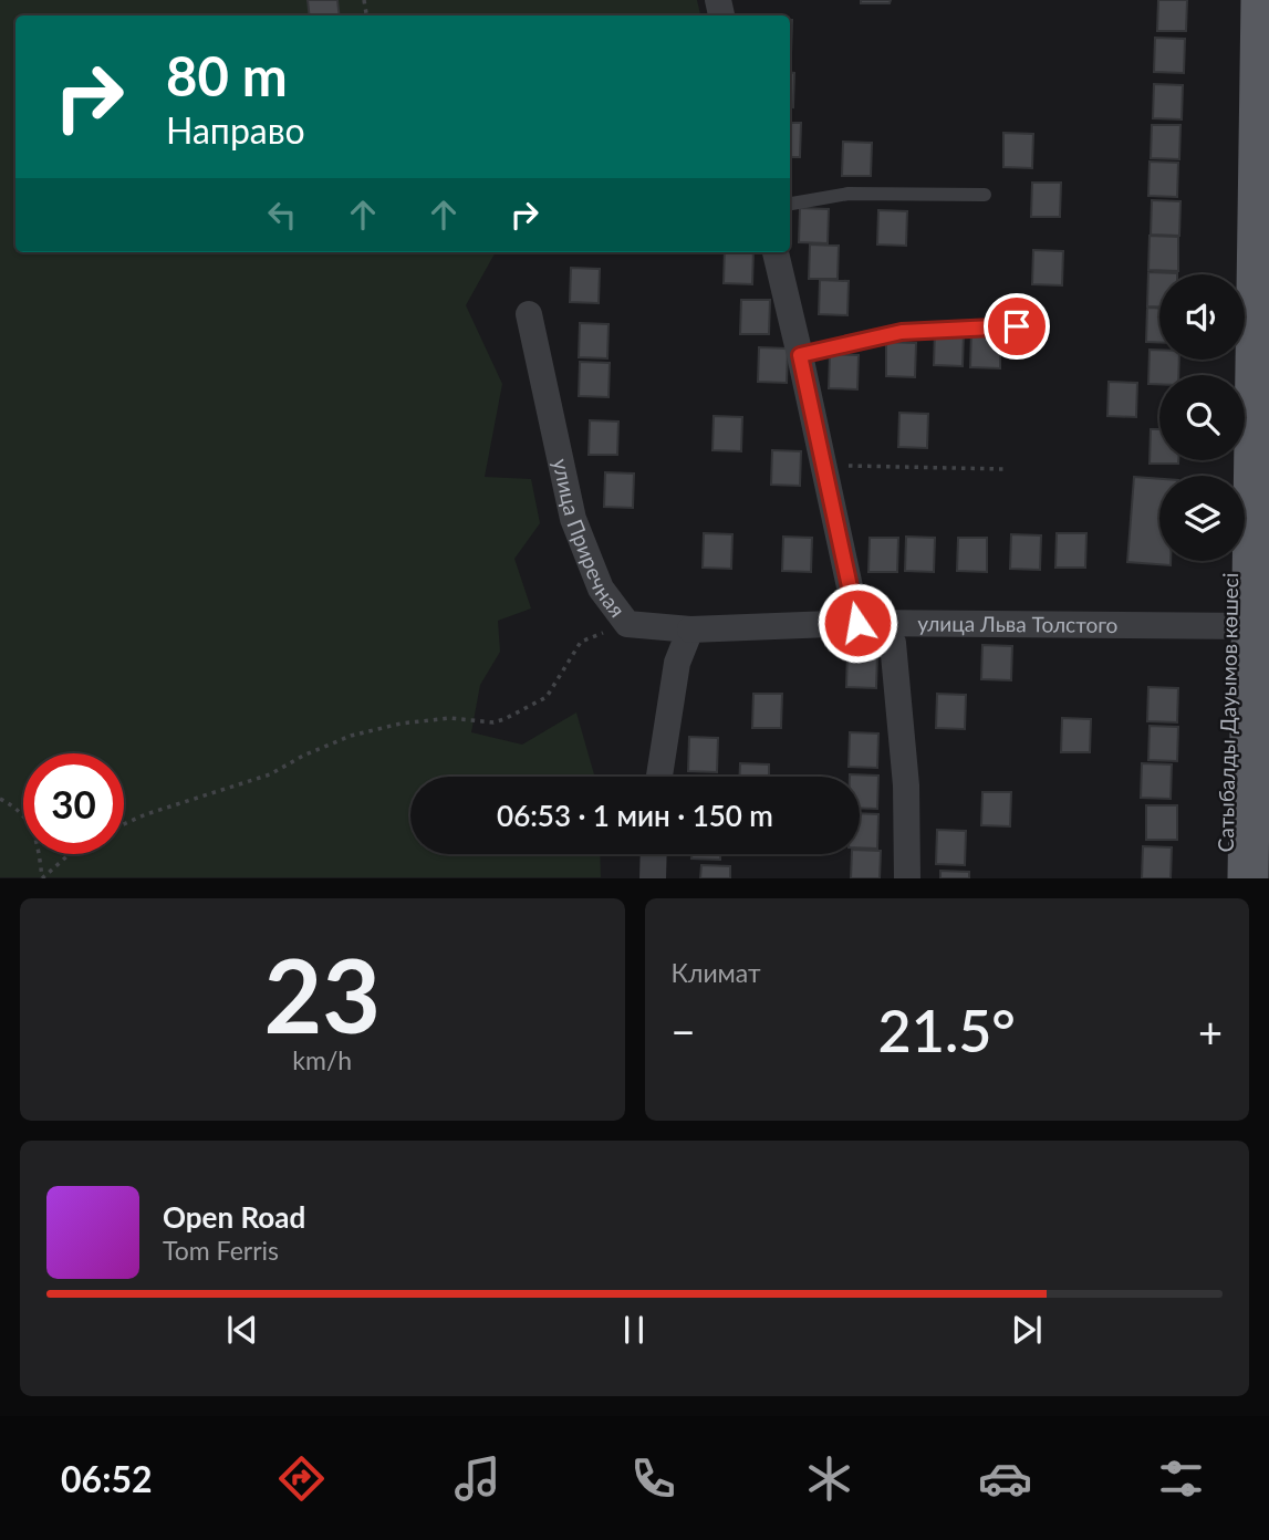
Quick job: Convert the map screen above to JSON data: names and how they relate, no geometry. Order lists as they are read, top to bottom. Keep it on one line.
{"streets":{"main road":["Сатыбалды Дауымов көшесі"],"street":["улица Приречная","улица Льва Толстого"]},"crossings":[["улица Приречная","улица Льва Толстого"],["улица Льва Толстого","Сатыбалды Дауымов көшесі"]],"page":{"turn":["80 m","Направо"],"limit":"30","trip":"06:53 · 1 мин · 150 m","tile":[["23","km/h"],"Климат"],"heat":["−","21.5°","+"],"song":["Open Road","Tom Ferris"],"tabs":"06:52"}}
